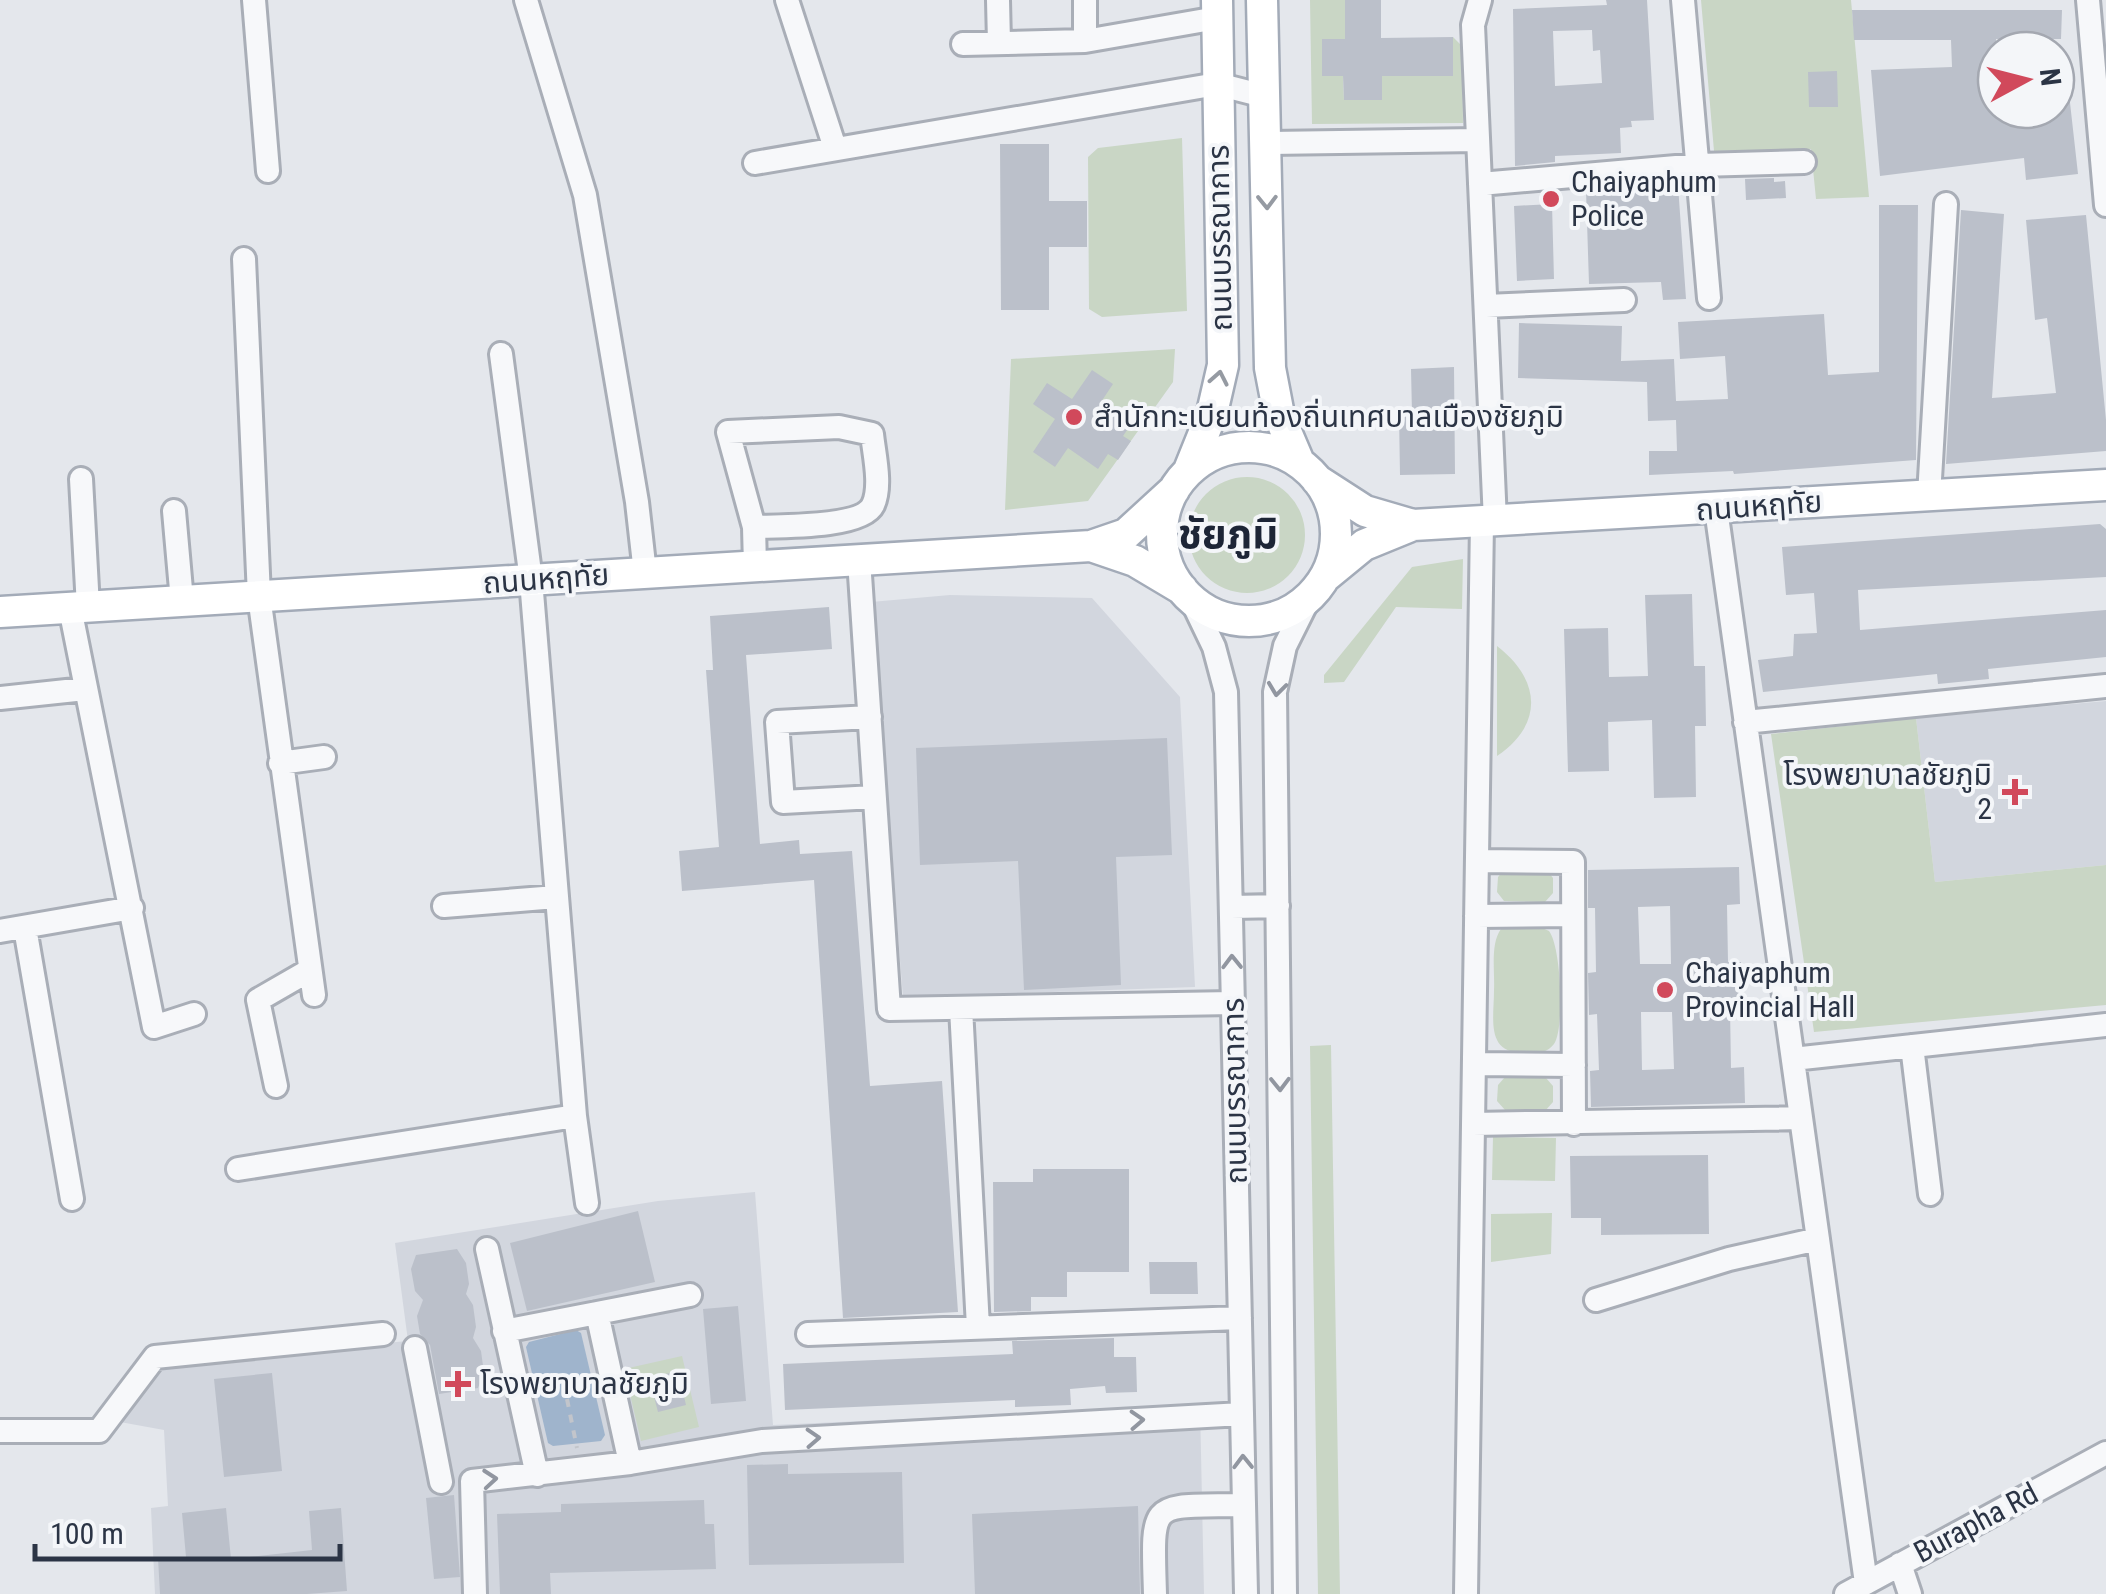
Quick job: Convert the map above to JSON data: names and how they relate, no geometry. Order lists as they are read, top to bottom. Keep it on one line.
{"streets":{"main road":["ถนนบรรณาการ","ถนนหฤทัย"],"street":["Burapha Rd"]},"crossings":[["ถนนบรรณาการ","ถนนหฤทัย"]],"districts":["ชัยภูมิ"],"places":{"other":["Chaiyaphum Police","สำนักทะเบียนท้องถิ่นเทศบาลเมืองชัยภูมิ","Chaiyaphum Provincial Hall"],"health":["โรงพยาบาลชัยภูมิ 2","โรงพยาบาลชัยภูมิ"]},"scale_bar":"100 m","north":"right"}
